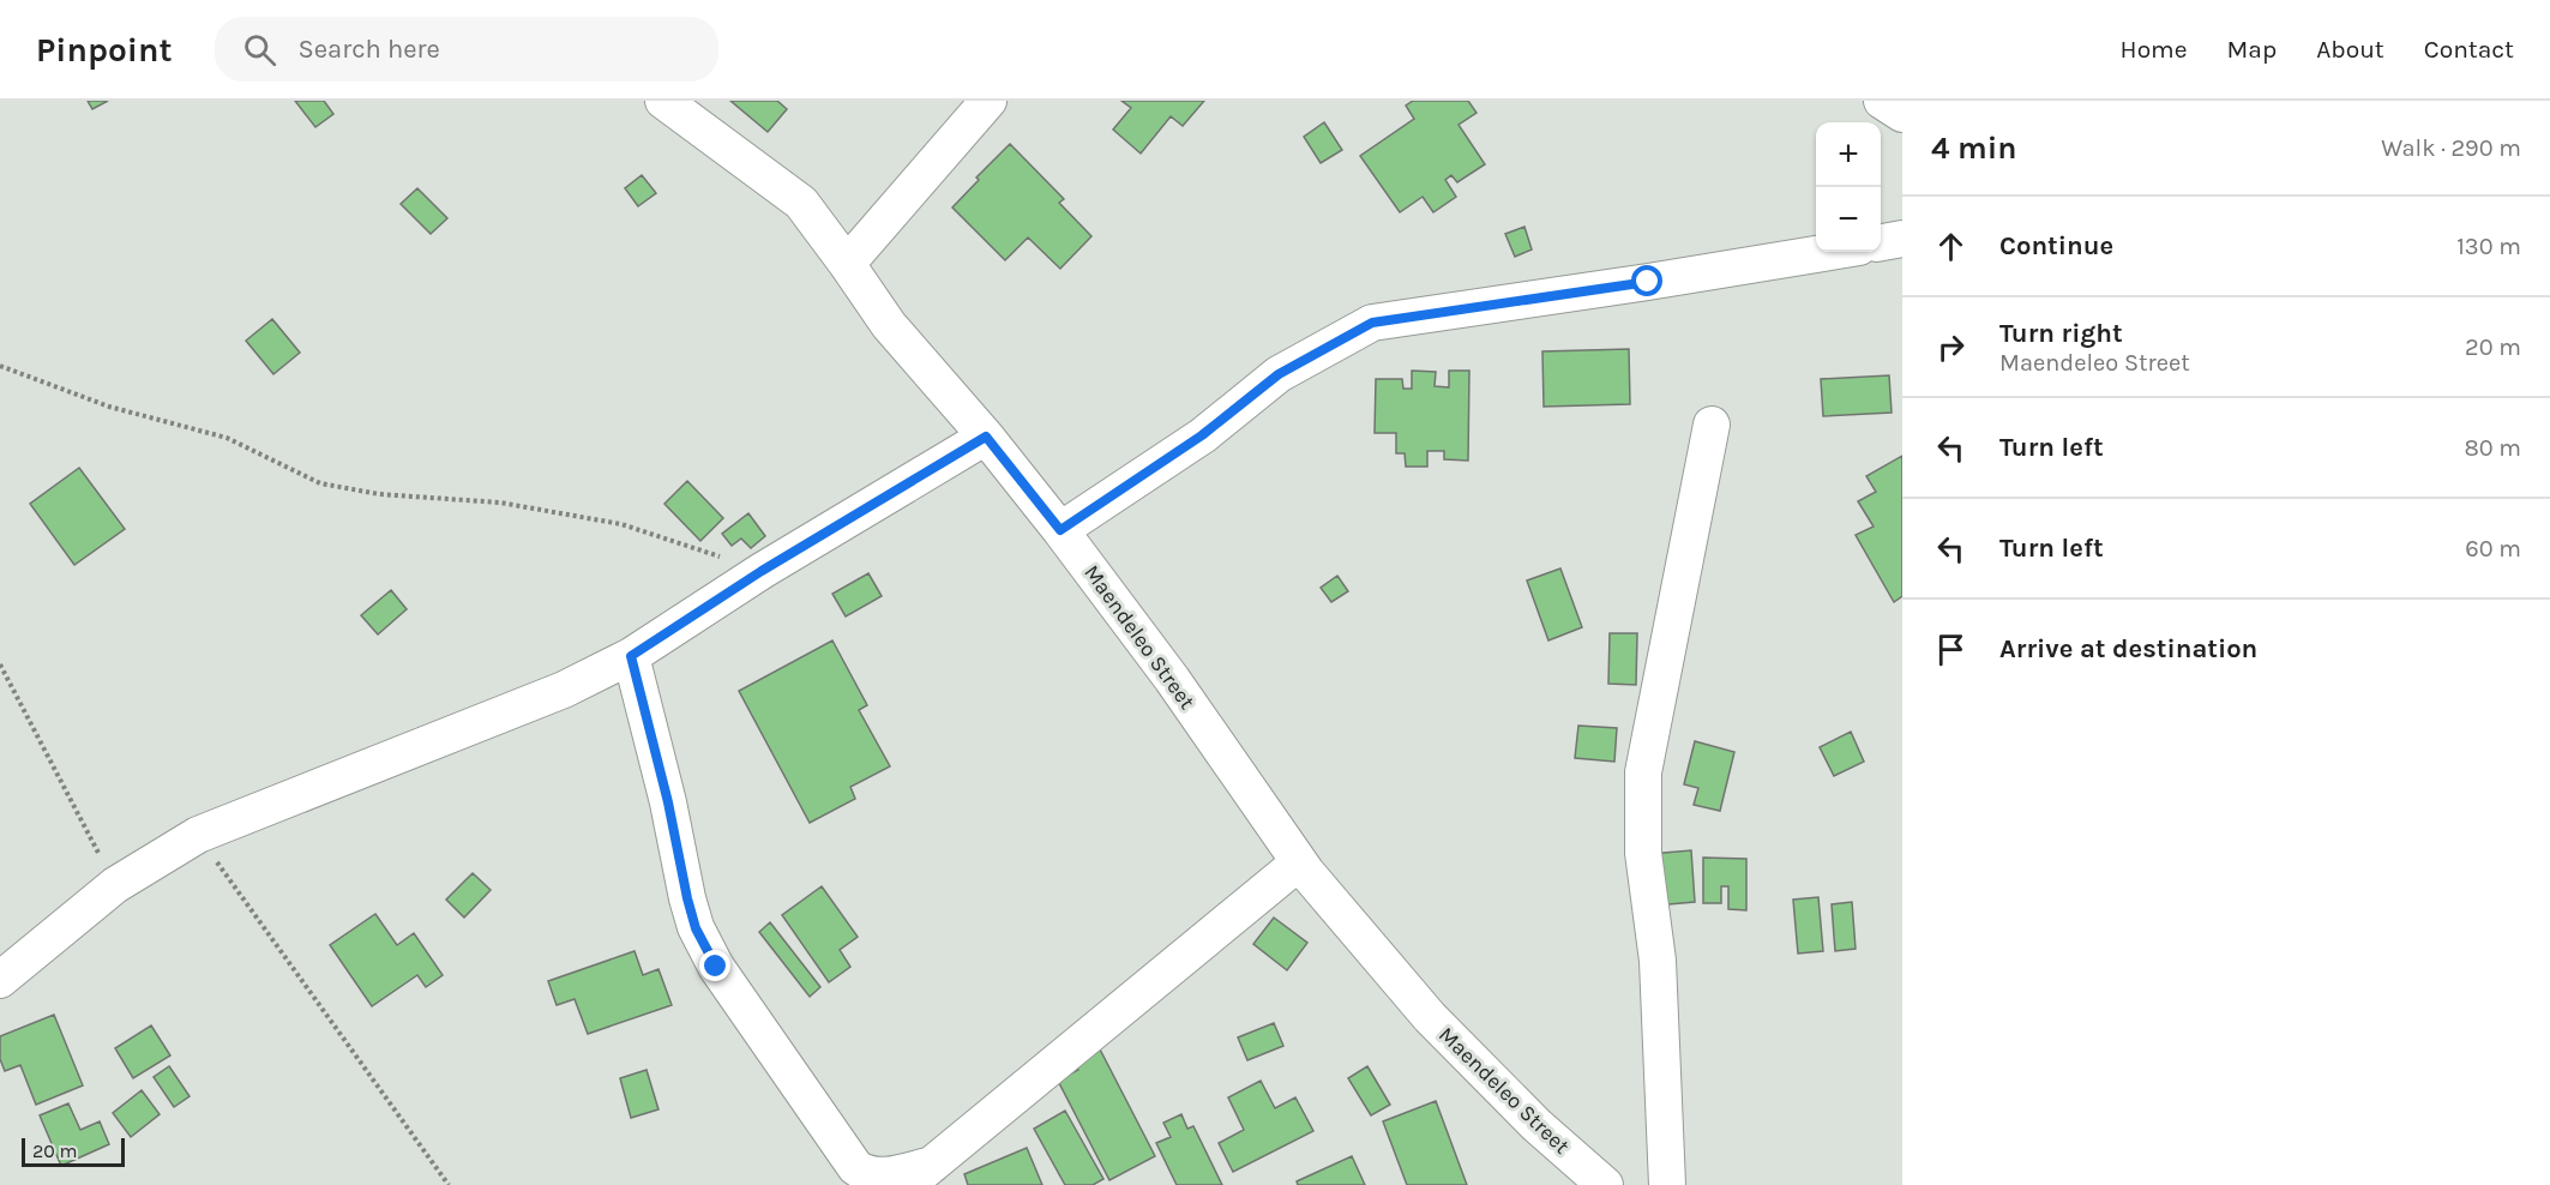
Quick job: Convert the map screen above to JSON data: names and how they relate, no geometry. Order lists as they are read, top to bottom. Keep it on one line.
{"streets":{"street":["Maendeleo Street"]},"scale_bar":"20 m","page":{"header":"Pinpoint","search":"Search here","nav":["Home","Map","About","Contact"],"heading":["4 min","Walk · 290 m"],"map_buttons":["+","−"],"list":[["Continue","130 m"],["Turn right","Maendeleo Street","20 m"],["Turn left","80 m"],["Turn left","60 m"],"Arrive at destination"],"scale":"20 m"}}
